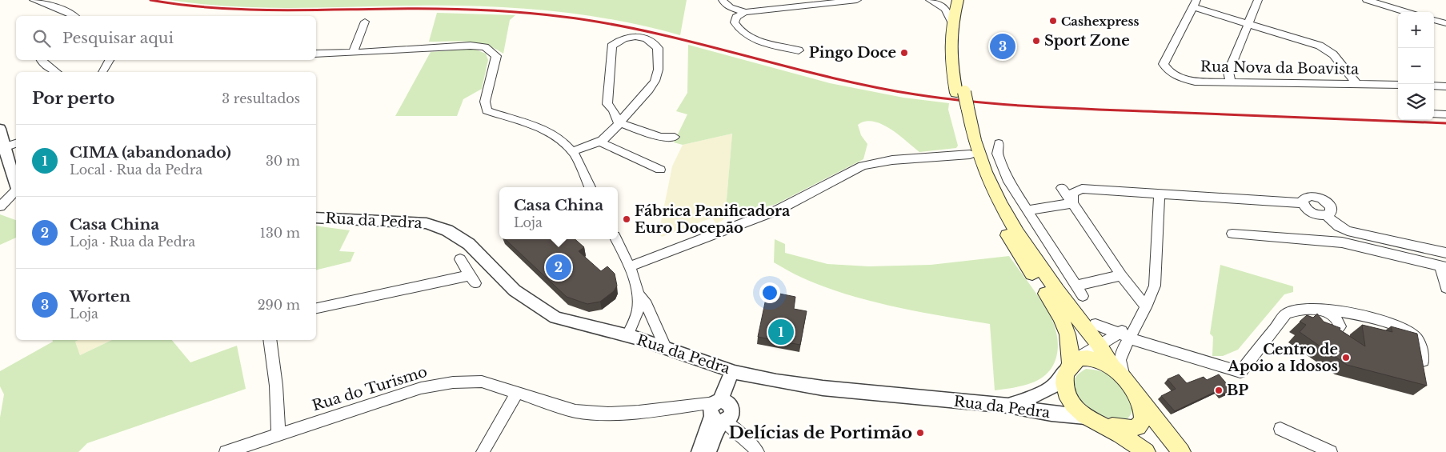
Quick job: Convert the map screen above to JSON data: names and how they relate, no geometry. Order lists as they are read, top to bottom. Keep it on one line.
{"streets":{"street":["Rua Nova da Boavista","Rua da Pedra","Rua do Turismo"]},"places":["Cashexpress","Sport Zone","Pingo Doce","Fábrica Panificadora Euro Docepão","Centro de Apoio a Idosos","BP","Delícias de Portimão"],"page":{"map_buttons":["+","−"],"search":"Pesquisar aqui","pins":["3","2","1"],"heading":["Por perto","3 resultados"],"list":[{"mark":"1","name":"CIMA (abandonado)","note":"Local · Rua da Pedra","value":"30 m"},{"mark":"2","name":"Casa China","note":"Loja · Rua da Pedra","value":"130 m"},{"mark":"3","name":"Worten","note":"Loja","value":"290 m"}],"popup":["Casa China","Loja"]}}
